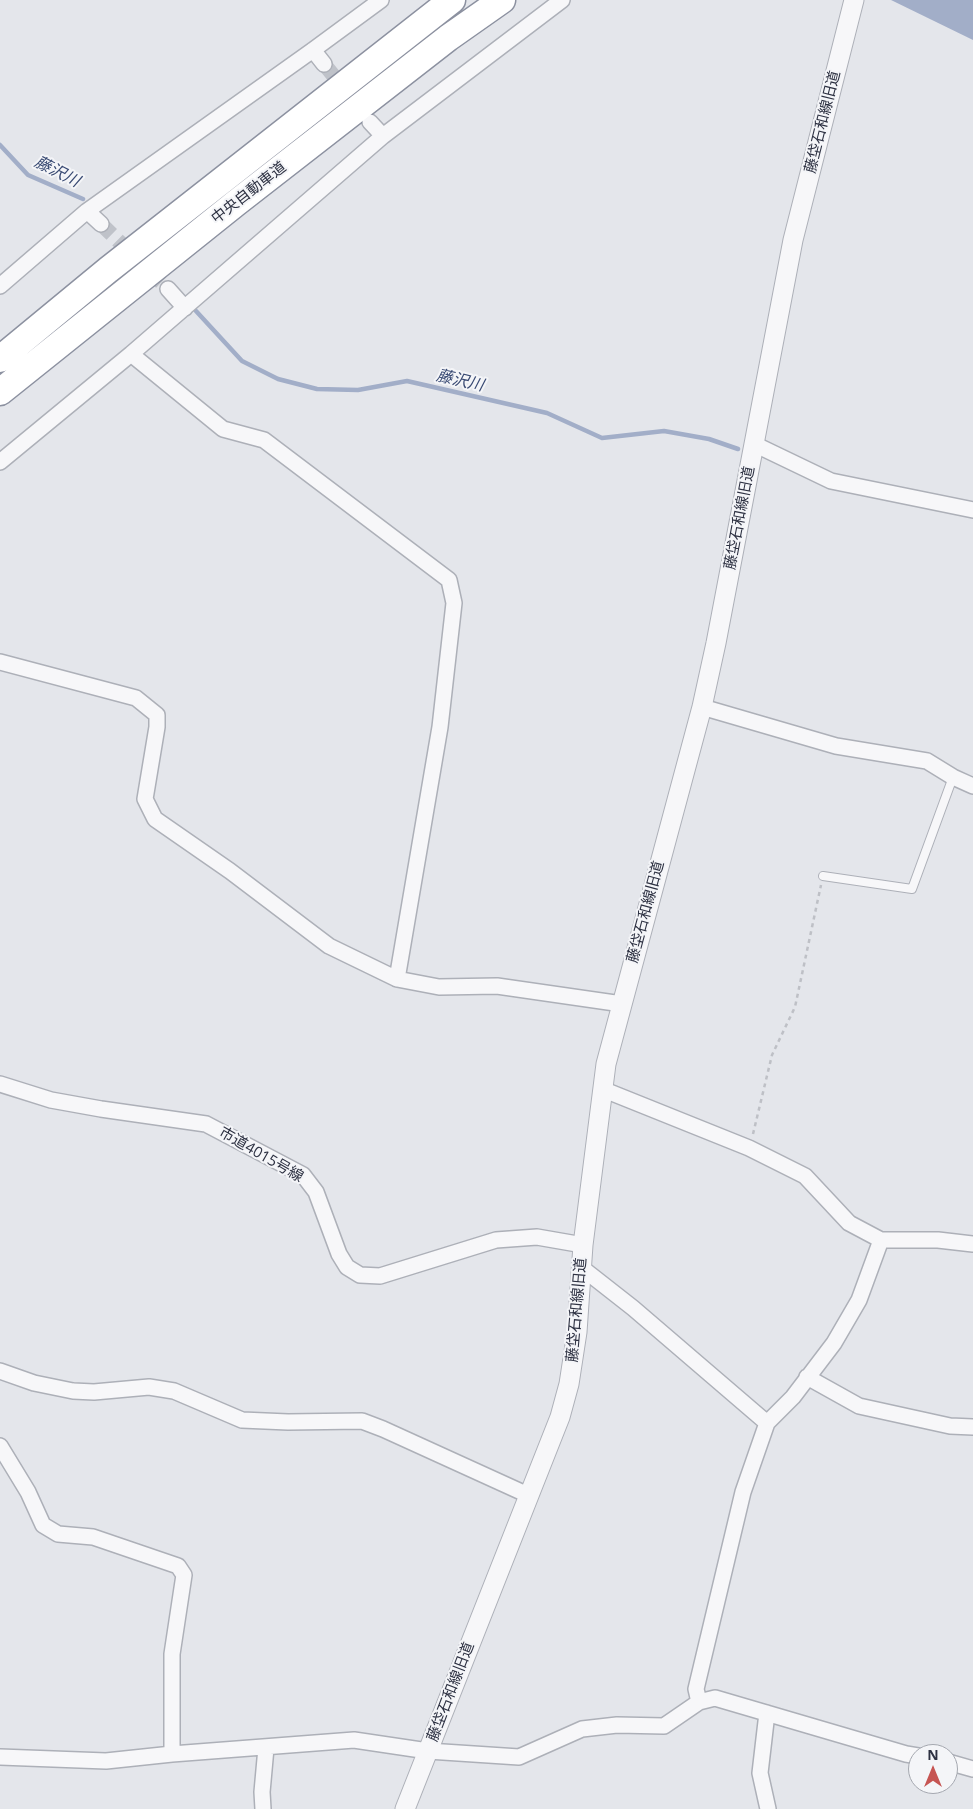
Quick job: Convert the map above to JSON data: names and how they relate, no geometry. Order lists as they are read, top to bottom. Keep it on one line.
{"streets":{"highway":["中央自動車道"],"street":["藤垈石和線旧道","市道4015号線"]},"crossings":[["藤垈石和線旧道","市道4015号線"]],"water":["藤沢川"],"north":"top"}
